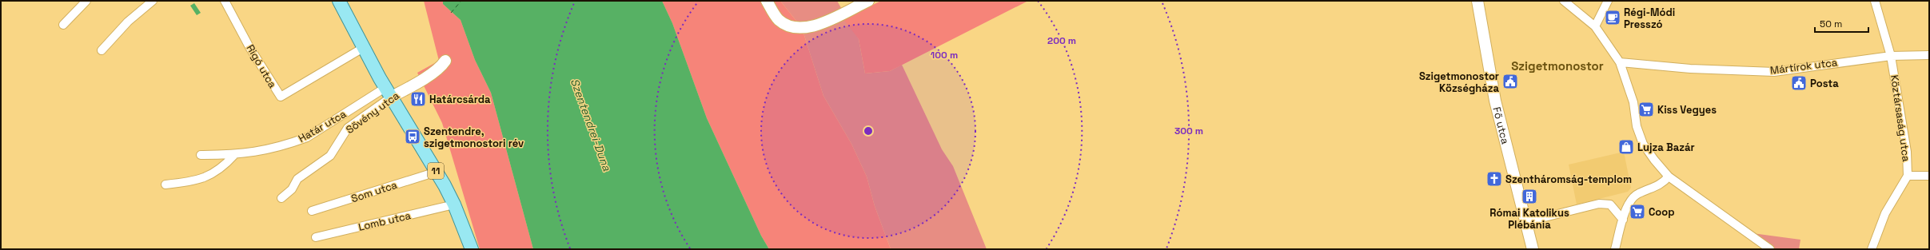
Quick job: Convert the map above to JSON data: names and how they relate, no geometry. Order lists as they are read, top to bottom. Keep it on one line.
{"streets":{"main road":["Sövény utca","Fő utca","11"],"street":["Rigó utca","Mártírok utca","Köztársaság utca","Határ utca","Som utca","Lomb utca"]},"crossings":[["Rigó utca","11"],["Mártírok utca","Köztársaság utca"],["Sövény utca","Határ utca"],["Sövény utca","11"],["Határ utca","11"],["11","Som utca"],["11","Lomb utca"]],"districts":["Szigetmonostor"],"water":["Szentendrei-Duna"],"places":{"cafe":["Régi-Módi Presszó"],"public building":["Szigetmonostor Községháza","Posta"],"restaurant":["Határcsárda"],"supermarket":["Kiss Vegyes","Coop"],"bus stop":["Szentendre, szigetmonostori rév"],"shop":["Lujza Bazár"],"church":["Szentháromság-templom"],"building":["Római Katolikus Plébánia"]},"scale_bar":"50 m","rings":["200 m","100 m","300 m"]}
